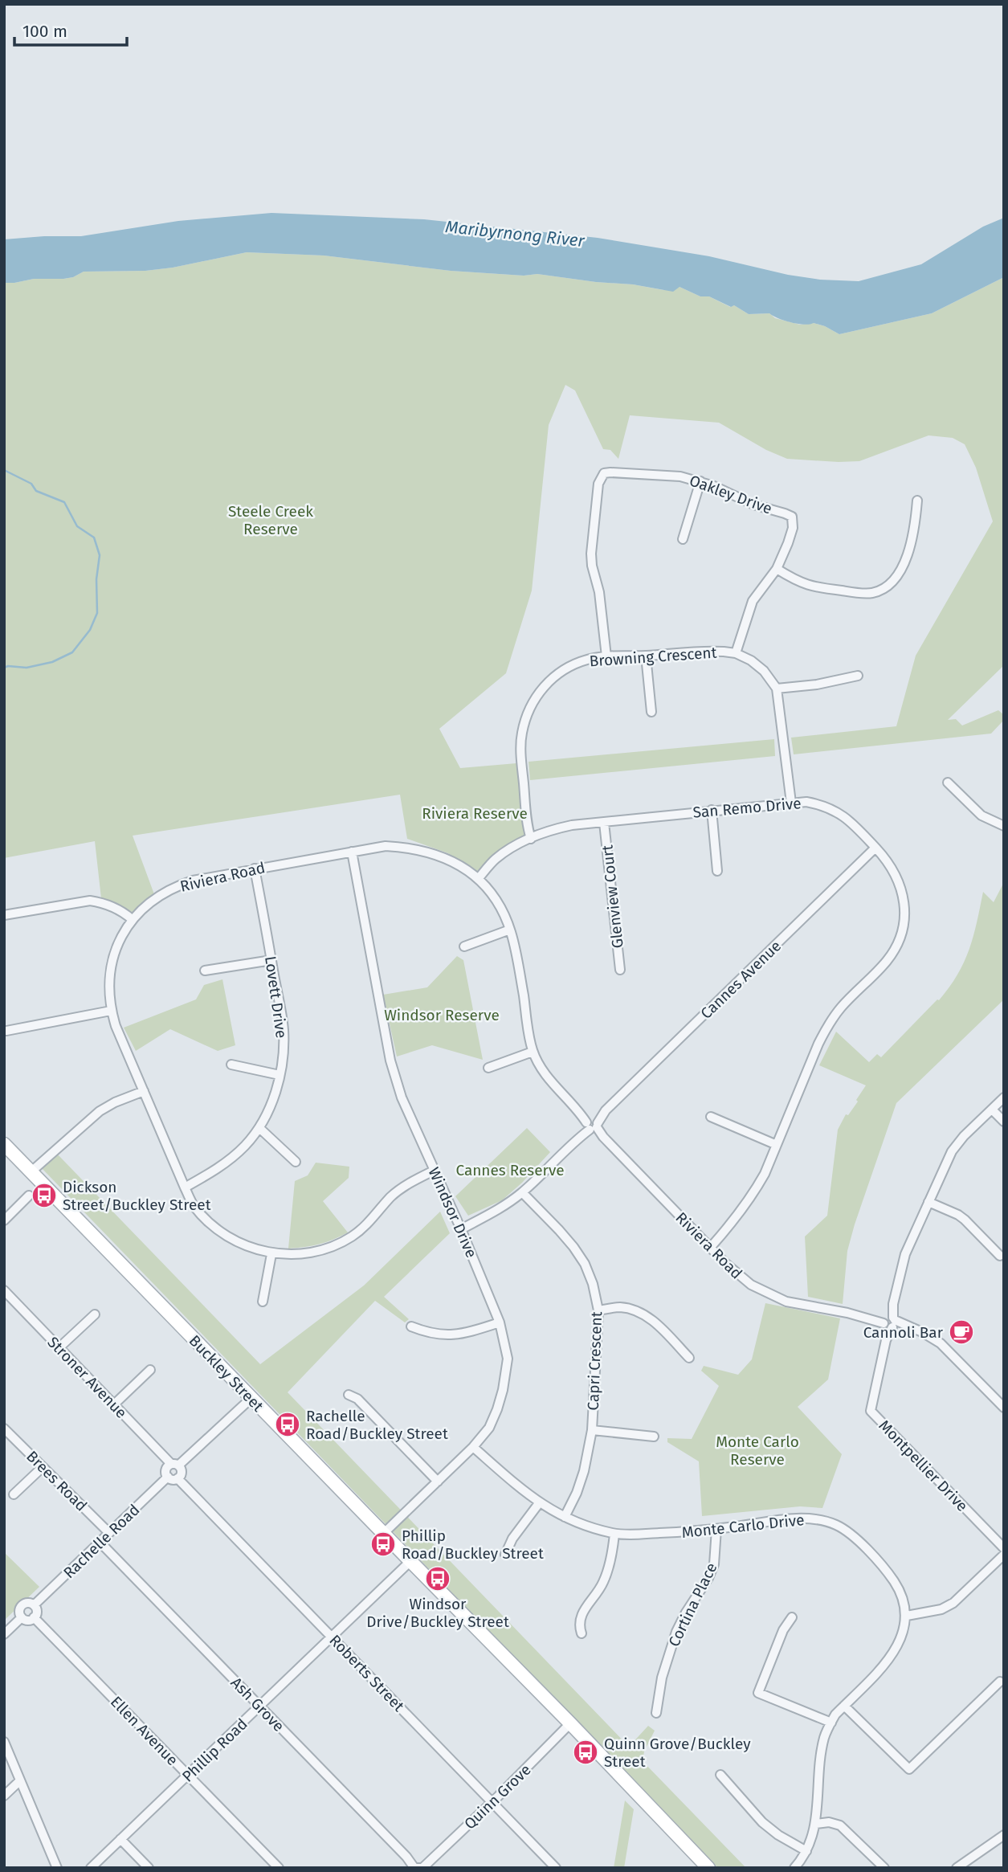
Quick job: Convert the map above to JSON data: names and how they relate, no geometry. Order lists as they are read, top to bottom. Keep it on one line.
{"streets":{"main road":["Buckley Street"],"street":["Oakley Drive","Browning Crescent","San Remo Drive","Riviera Road","Glenview Court","Cannes Avenue","Lovett Drive","Windsor Drive","Capri Crescent","Stroner Avenue","Montpellier Drive","Brees Road","Monte Carlo Drive","Rachelle Road","Cortina Place","Roberts Street","Ash Grove","Ellen Avenue","Phillip Road","Quinn Grove"]},"crossings":[["Oakley Drive","Browning Crescent"],["Browning Crescent","San Remo Drive"],["San Remo Drive","Riviera Road"],["San Remo Drive","Glenview Court"],["San Remo Drive","Cannes Avenue"],["Riviera Road","Cannes Avenue"],["Riviera Road","Lovett Drive"],["Riviera Road","Windsor Drive"],["Riviera Road","Montpellier Drive"],["Cannes Avenue","Windsor Drive"],["Cannes Avenue","Capri Crescent"],["Windsor Drive","Buckley Street"],["Windsor Drive","Monte Carlo Drive"],["Capri Crescent","Monte Carlo Drive"],["Buckley Street","Phillip Road"],["Buckley Street","Quinn Grove"],["Stroner Avenue","Rachelle Road"],["Stroner Avenue","Roberts Street"],["Brees Road","Rachelle Road"],["Monte Carlo Drive","Cortina Place"],["Rachelle Road","Roberts Street"],["Rachelle Road","Ash Grove"],["Rachelle Road","Ellen Avenue"],["Roberts Street","Phillip Road"],["Roberts Street","Quinn Grove"],["Ash Grove","Phillip Road"],["Ellen Avenue","Phillip Road"]],"water":["Maribyrnong River"],"parks":["Steele Creek Reserve","Riviera Reserve","Windsor Reserve","Cannes Reserve","Monte Carlo Reserve"],"places":{"bus stop":["Dickson Street/Buckley Street","Rachelle Road/Buckley Street","Phillip Road/Buckley Street","Windsor Drive/Buckley Street","Quinn Grove/Buckley Street"],"cafe":["Cannoli Bar"]},"scale_bar":"100 m"}
